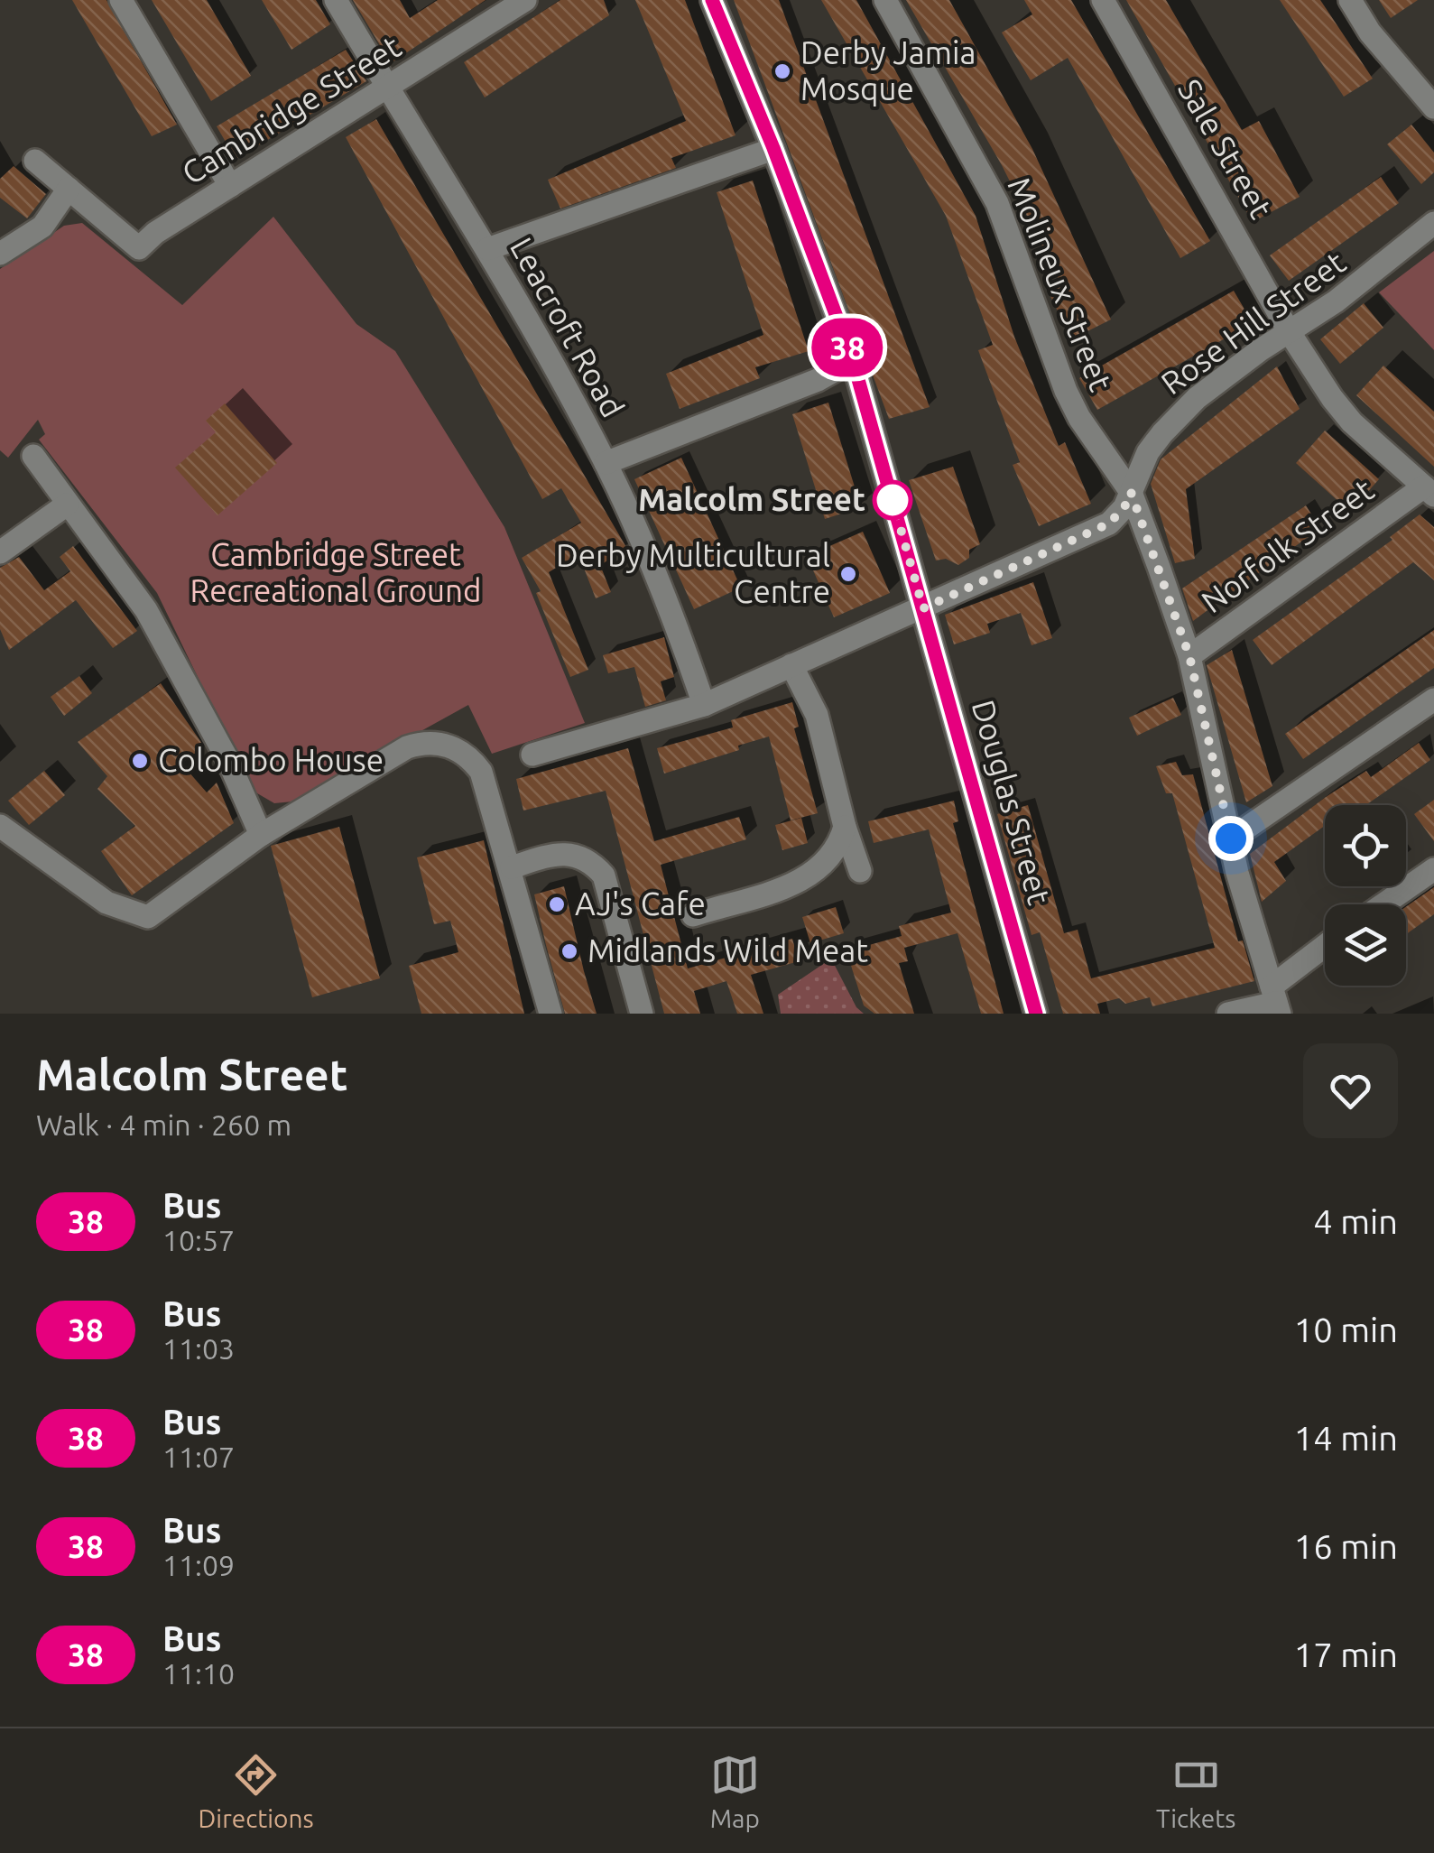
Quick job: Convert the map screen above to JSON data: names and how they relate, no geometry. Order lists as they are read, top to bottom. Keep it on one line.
{"streets":{"street":["Cambridge Street","Sale Street","Molineux Street","Rose Hill Street","Leacroft Road","Norfolk Street","Douglas Street"]},"crossings":[["Cambridge Street","Leacroft Road"],["Sale Street","Rose Hill Street"],["Sale Street","Norfolk Street"],["Molineux Street","Rose Hill Street"],["Molineux Street","Norfolk Street"],["Rose Hill Street","Douglas Street"]],"parks":["Cambridge Street Recreational Ground"],"places":["Derby Jamia Mosque","Malcolm Street","Derby Multicultural Centre","Colombo House","AJ's Cafe","Midlands Wild Meat"],"lines":["bus line 38"],"page":{"on_map":"38","heading":["Malcolm Street","Walk · 4 min · 260 m"],"list":[{"mark":"38","name":"Bus","note":"10:57","value":"4 min"},{"mark":"38","name":"Bus","note":"11:03","value":"10 min"},{"mark":"38","name":"Bus","note":"11:07","value":"14 min"},{"mark":"38","name":"Bus","note":"11:09","value":"16 min"},{"mark":"38","name":"Bus","note":"11:10","value":"17 min"}],"tabs":["Directions","Map","Tickets"]}}
